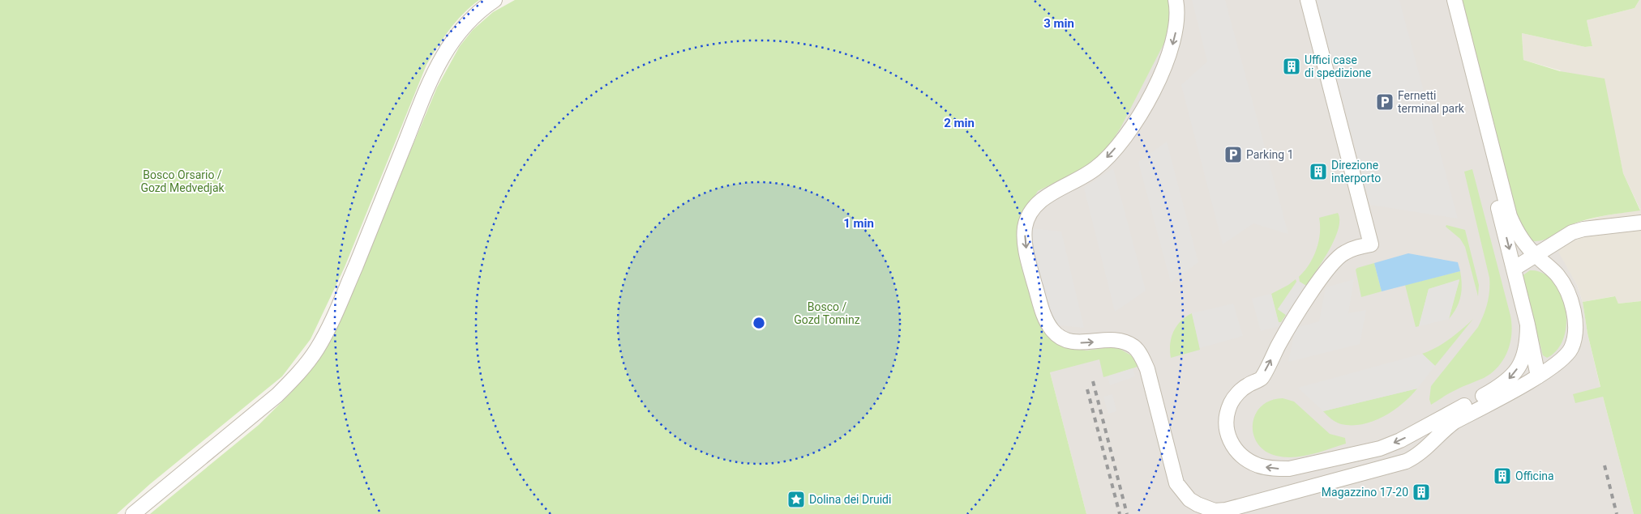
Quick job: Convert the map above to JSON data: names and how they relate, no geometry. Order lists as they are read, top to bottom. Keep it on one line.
{"parks":["Bosco Orsario / Gozd Medvedjak","Bosco / Gozd Tominz"],"places":{"building":["Uffici case di spedizione","Direzione interporto","Officina","Magazzino 17-20"],"parking":["Fernetti terminal park","Parking 1"],"place":["Dolina dei Druidi"]},"rings":["3 min","2 min","1 min"]}
